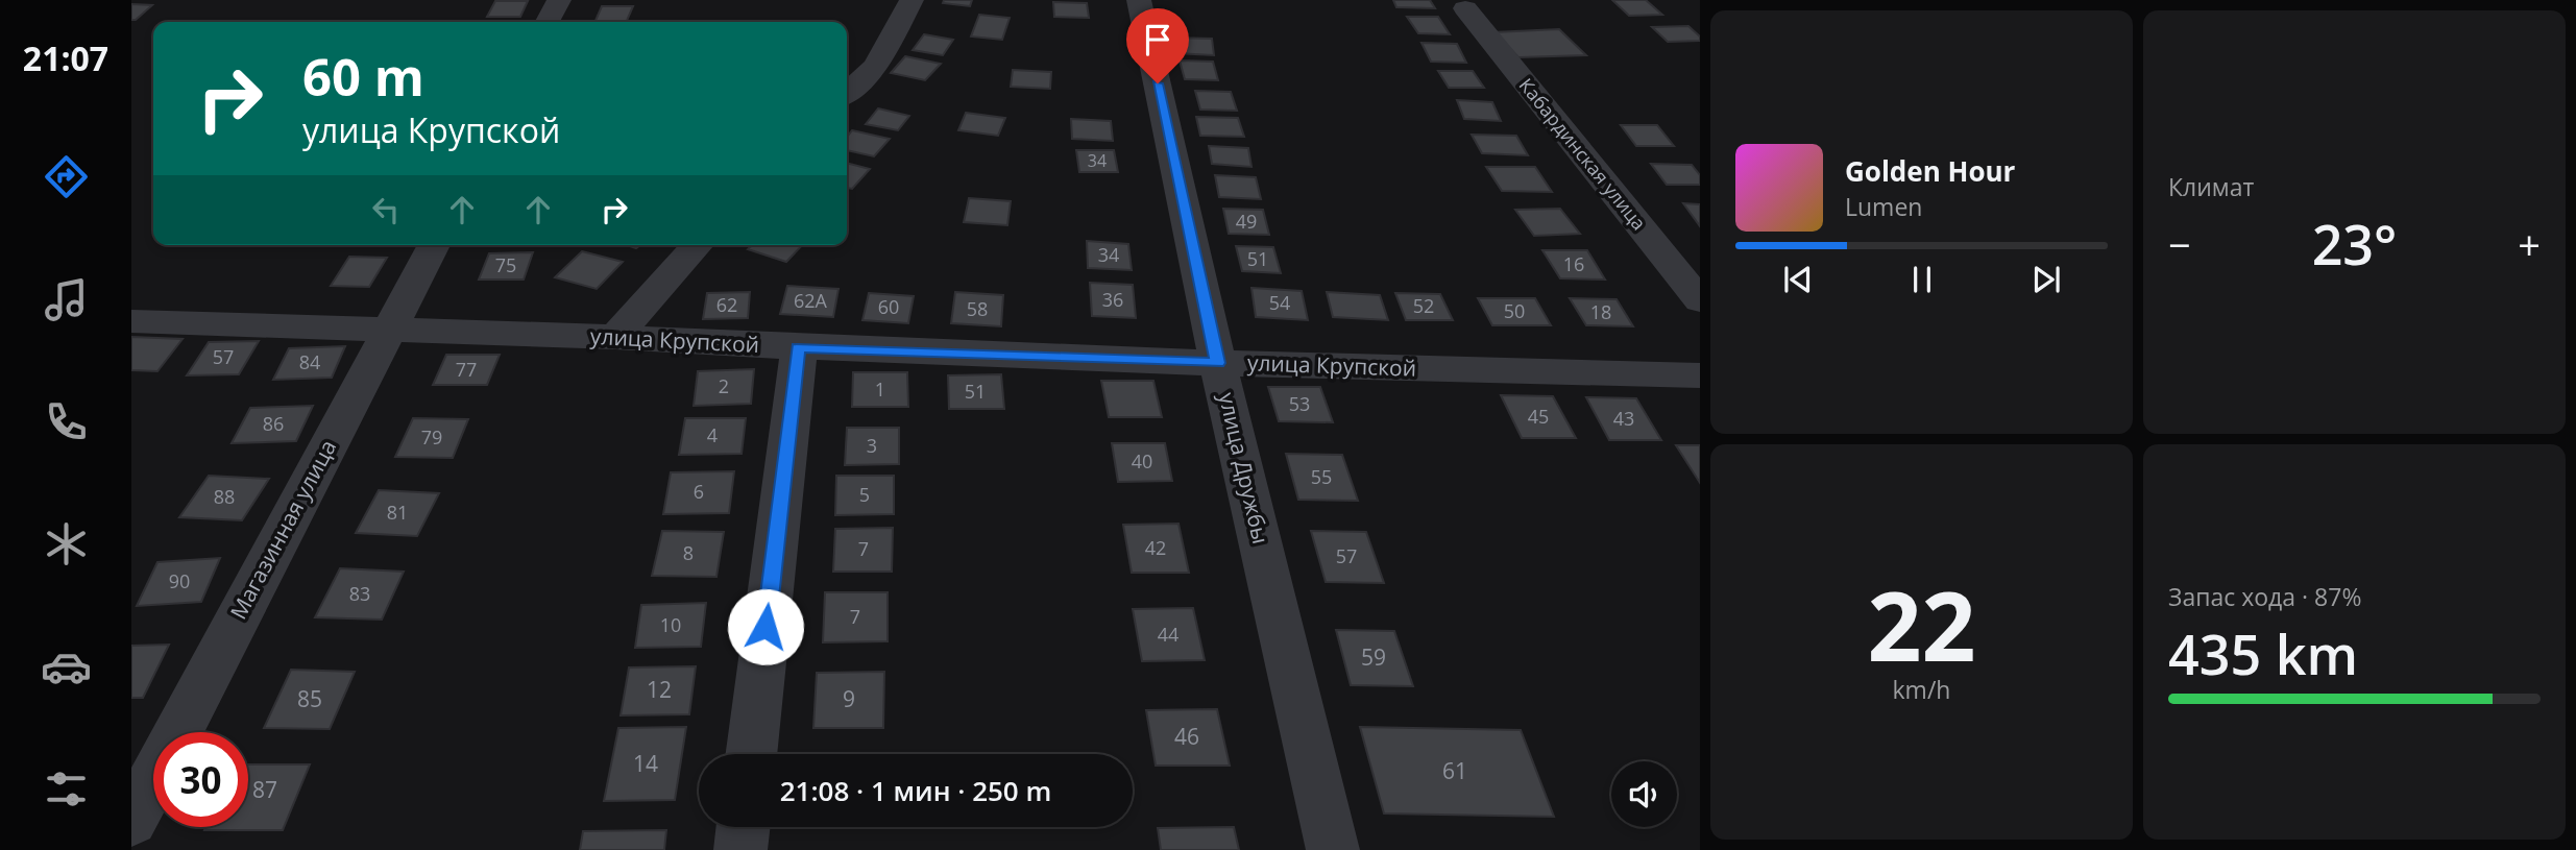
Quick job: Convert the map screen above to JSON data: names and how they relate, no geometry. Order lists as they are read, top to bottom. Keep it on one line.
{"streets":{"street":["Кабардинская улица","улица Крупской","улица Дружбы","Магазинная улица"]},"crossings":[["улица Крупской","улица Дружбы"],["улица Крупской","Магазинная улица"]],"house_numbers":["34","49","34","51","16","75","36","62А","54","62","52","60","58","50","18","57","84","77","2","1","51","53","45","43","86","4","79","3","40","55","6","5","88","81","42","7","8","57","90","83","7","10","44","59","12","85","9","46","14","61","87"],"page":{"tabs":"21:07","tile":["Климат",["22","km/h"],["Запас хода · 87%","435 km"]],"turn":["60 m","улица Крупской"],"song":["Golden Hour","Lumen"],"heat":["−","23°","+"],"limit":"30","trip":"21:08 · 1 мин · 250 m"}}
